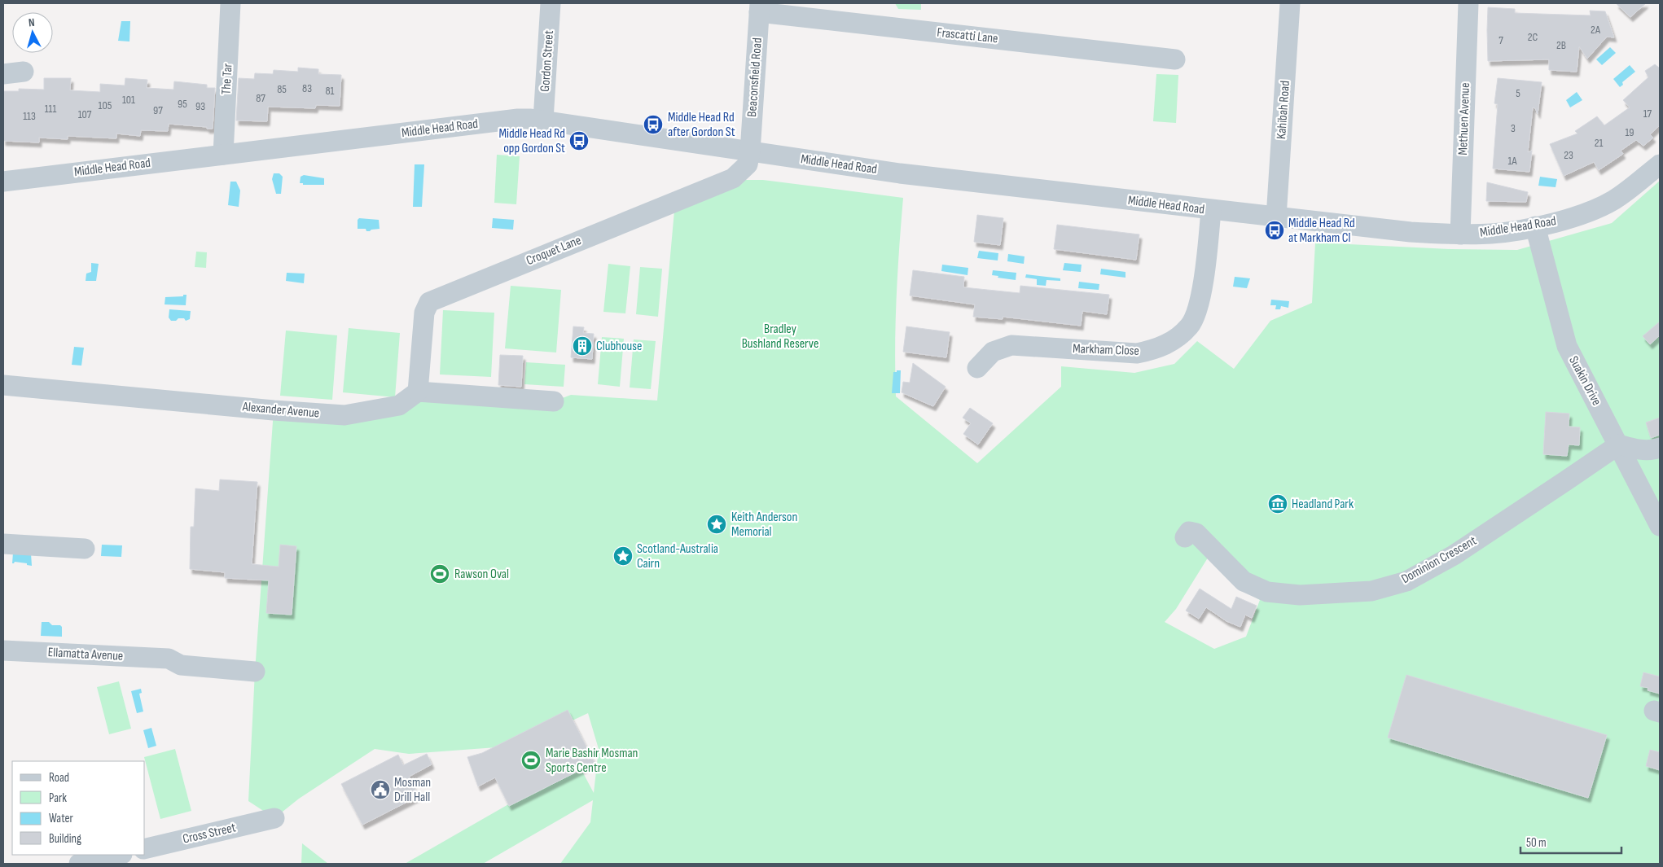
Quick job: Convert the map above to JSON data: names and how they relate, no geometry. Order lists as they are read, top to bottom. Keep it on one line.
{"streets":{"street":["Frascatti Lane","Gordon Street","Beaconsfield Road","The Tar","Kahibah Road","Methuen Avenue","Middle Head Road","Croquet Lane","Markham Close","Suakin Drive","Alexander Avenue","Dominion Crescent","Ellamatta Avenue","Cross Street"]},"crossings":[["Frascatti Lane","Beaconsfield Road"],["Gordon Street","Middle Head Road"],["Beaconsfield Road","Middle Head Road"],["Beaconsfield Road","Croquet Lane"],["The Tar","Middle Head Road"],["Kahibah Road","Middle Head Road"],["Methuen Avenue","Middle Head Road"],["Middle Head Road","Croquet Lane"],["Middle Head Road","Markham Close"],["Middle Head Road","Suakin Drive"],["Croquet Lane","Alexander Avenue"],["Suakin Drive","Dominion Crescent"]],"parks":["Bradley Bushland Reserve"],"places":{"bus stop":["Middle Head Rd after Gordon St","Middle Head Rd opp Gordon St","Middle Head Rd at Markham Cl"],"building":["Clubhouse"],"museum":["Headland Park"],"place":["Keith Anderson Memorial","Scotland-Australia Cairn"],"sports":["Rawson Oval","Marie Bashir Mosman Sports Centre"],"public building":["Mosman Drill Hall"]},"house_numbers":["2A","2C","7","2B","83","85","81","5","87","101","95","105","93","111","97","17","107","113","3","19","21","23","1A"],"legend":["Road","Park","Water","Building"],"scale_bar":"50 m","north":"top"}
